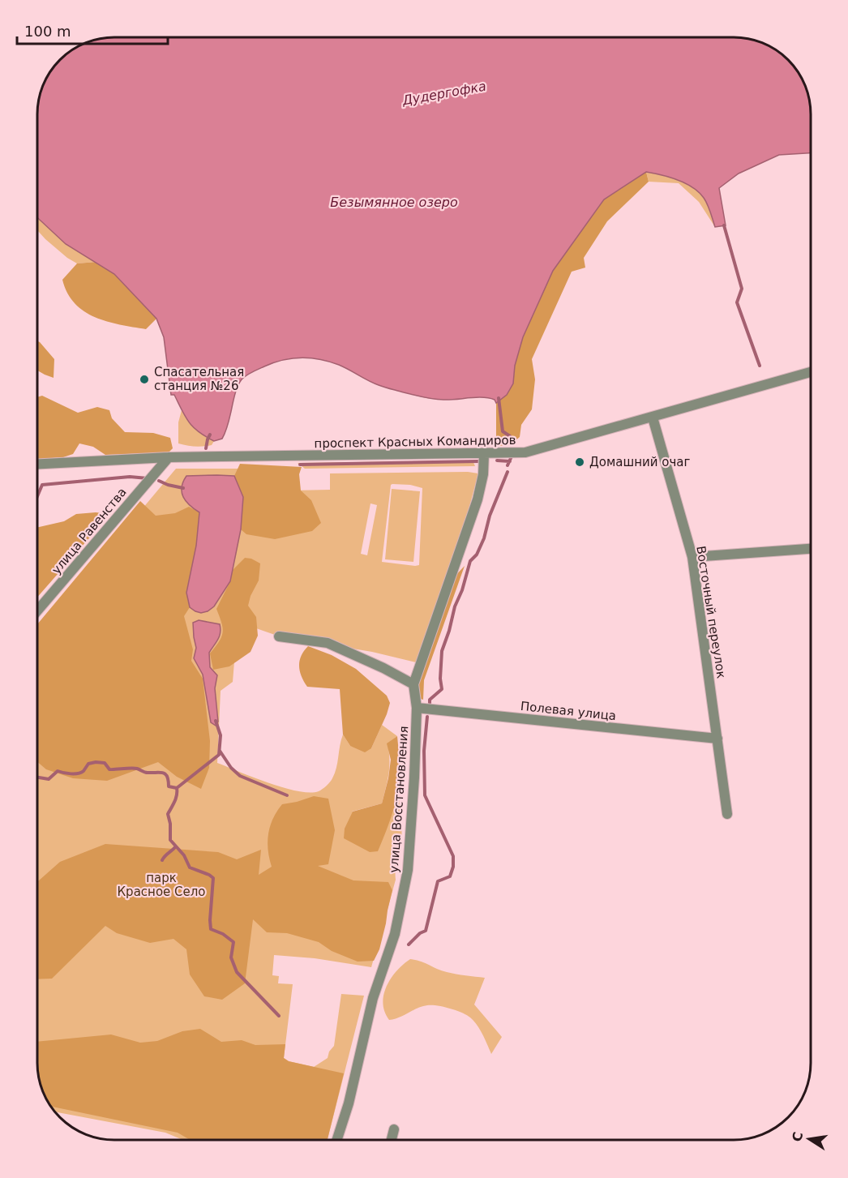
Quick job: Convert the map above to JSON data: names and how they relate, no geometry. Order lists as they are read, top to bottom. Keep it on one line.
{"streets":{"street":["проспект Красных Командиров","улица Равенства","Восточный переулок","Полевая улица","улица Восстановления"]},"crossings":[["проспект Красных Командиров","улица Равенства"],["проспект Красных Командиров","Восточный переулок"],["проспект Красных Командиров","улица Восстановления"],["Восточный переулок","Полевая улица"],["Полевая улица","улица Восстановления"]],"water":["Дудергофка","Безымянное озеро"],"parks":["парк Красное Село"],"places":["Спасательная станция №26","Домашний очаг"],"scale_bar":"100 m","north":"left"}
